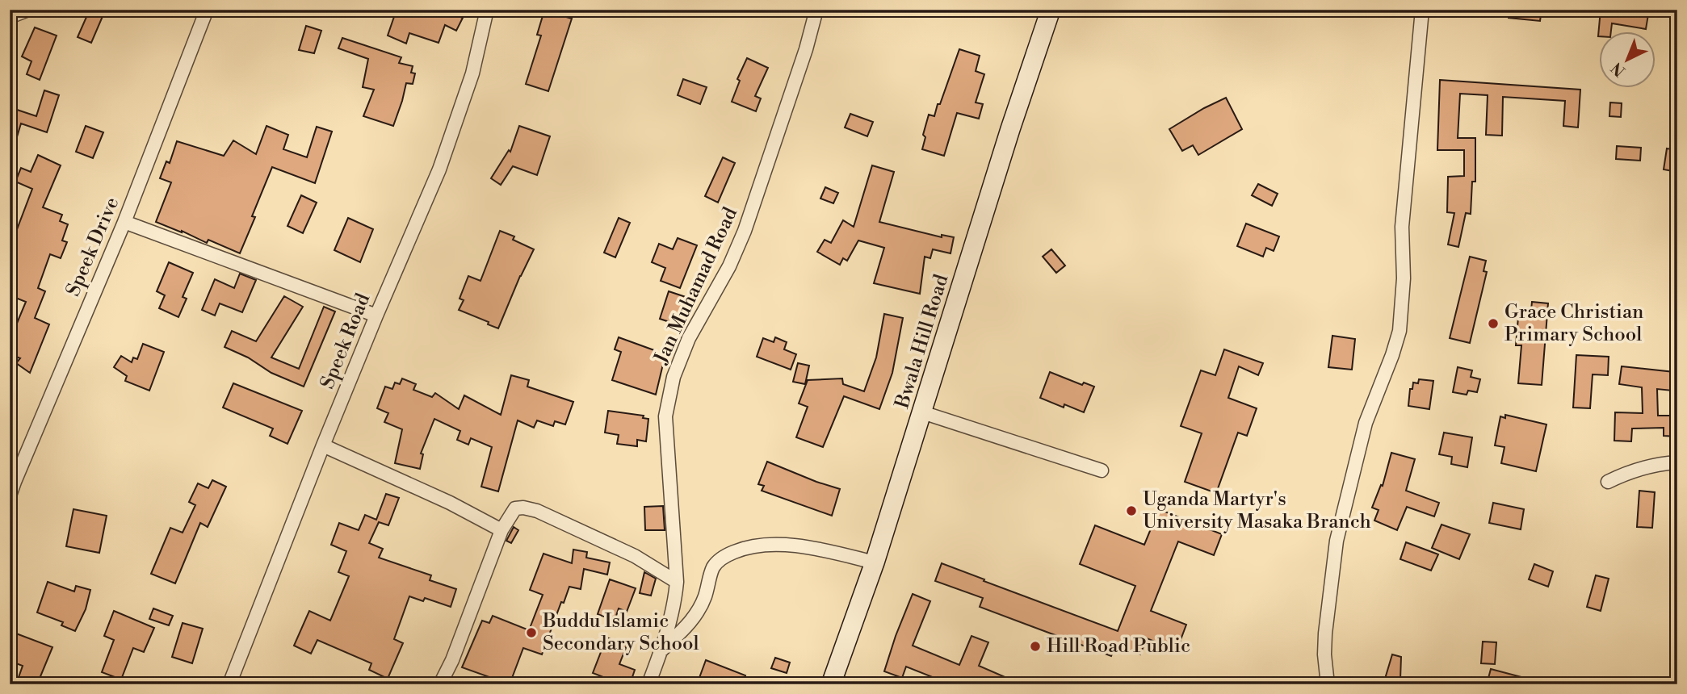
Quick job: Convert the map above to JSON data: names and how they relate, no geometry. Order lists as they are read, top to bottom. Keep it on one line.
{"streets":{"street":["Speek Drive","Jan Muhamad Road","Speek Road","Bwala Hill Road"]},"places":["Grace Christian Primary School","Uganda Martyr's University Masaka Branch","Buddu Islamic Secondary School","Hill Road Public"],"north":"bottom left"}
